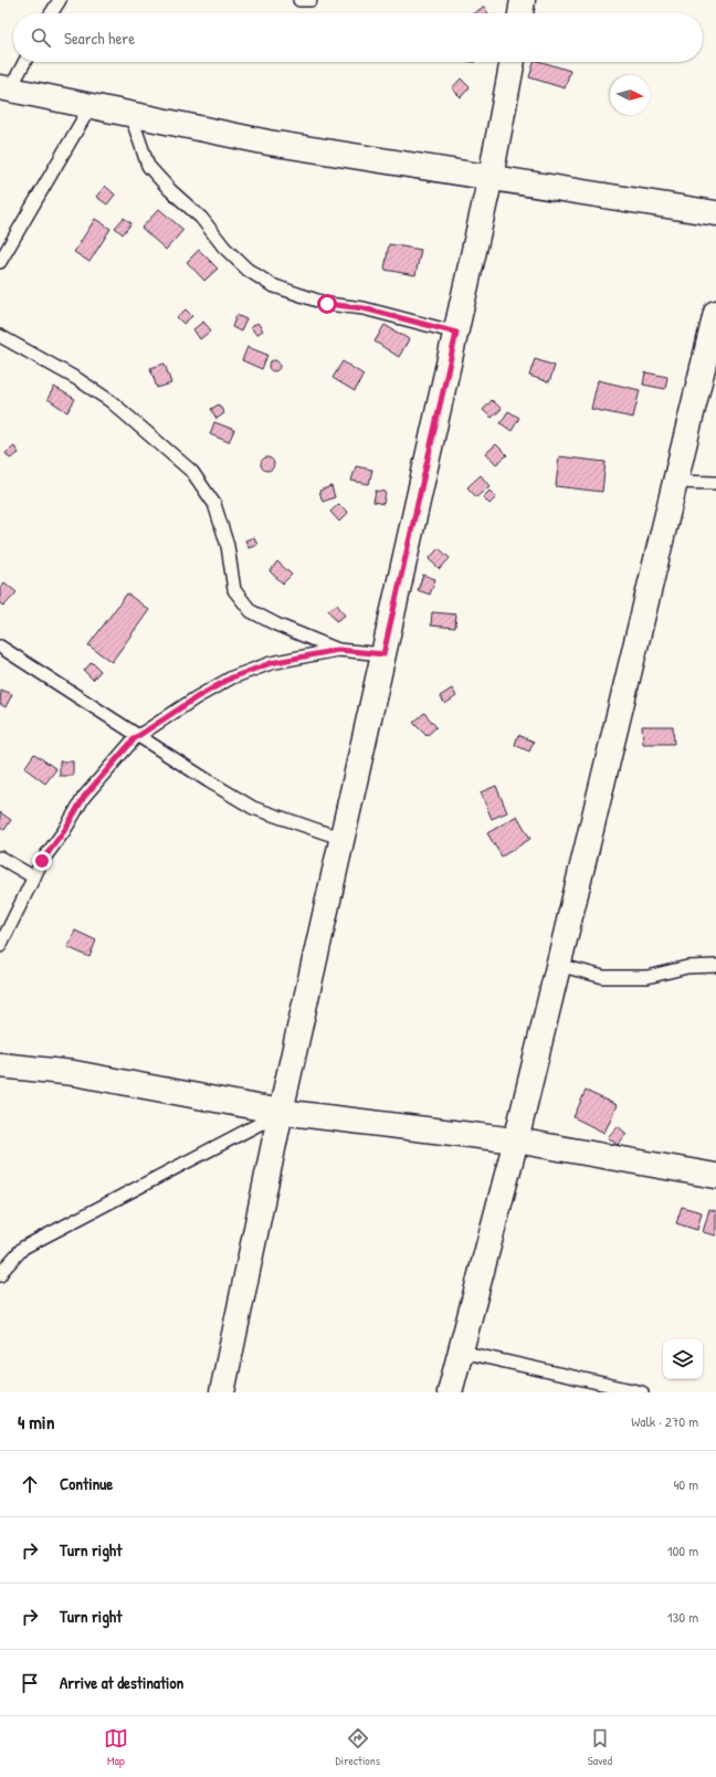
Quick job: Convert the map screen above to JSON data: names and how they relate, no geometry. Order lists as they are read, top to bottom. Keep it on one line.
{"north":"right","page":{"search":"Search here","heading":["4 min","Walk · 270 m"],"list":[["Continue","40 m"],["Turn right","100 m"],["Turn right","130 m"],"Arrive at destination"],"nav":["Map","Directions","Saved"]}}
